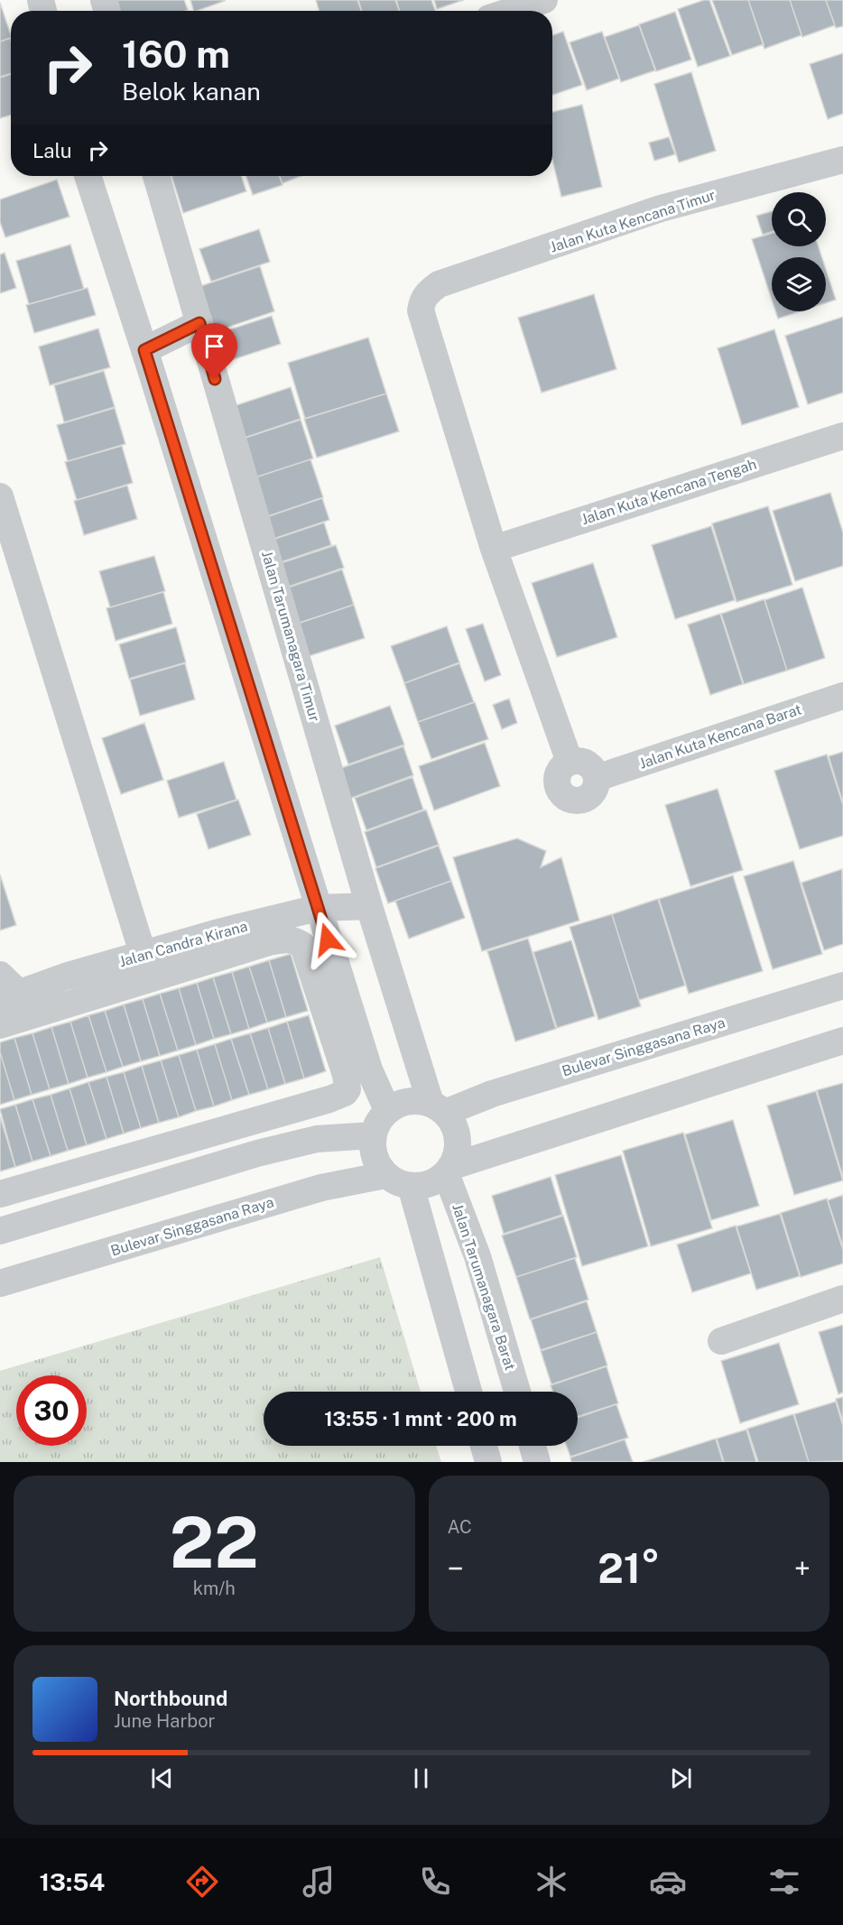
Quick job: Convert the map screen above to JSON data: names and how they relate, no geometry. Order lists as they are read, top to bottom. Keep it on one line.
{"streets":{"street":["Jalan Kuta Kencana Timur","Jalan Kuta Kencana Tengah","Jalan Tarumanagara Timur","Jalan Kuta Kencana Barat","Jalan Candra Kirana","Bulevar Singgasana Raya","Jalan Tarumanagara Barat"]},"crossings":[["Jalan Kuta Kencana Timur","Jalan Kuta Kencana Tengah"],["Jalan Tarumanagara Timur","Jalan Candra Kirana"],["Jalan Tarumanagara Timur","Bulevar Singgasana Raya"],["Jalan Tarumanagara Timur","Jalan Tarumanagara Barat"],["Bulevar Singgasana Raya","Jalan Tarumanagara Barat"]],"page":{"turn":["160 m","Belok kanan"],"then":"Lalu","limit":"30","trip":"13:55 · 1 mnt · 200 m","tile":[["22","km/h"],"AC"],"heat":["−","21°","+"],"song":["Northbound","June Harbor"],"tabs":"13:54"}}
